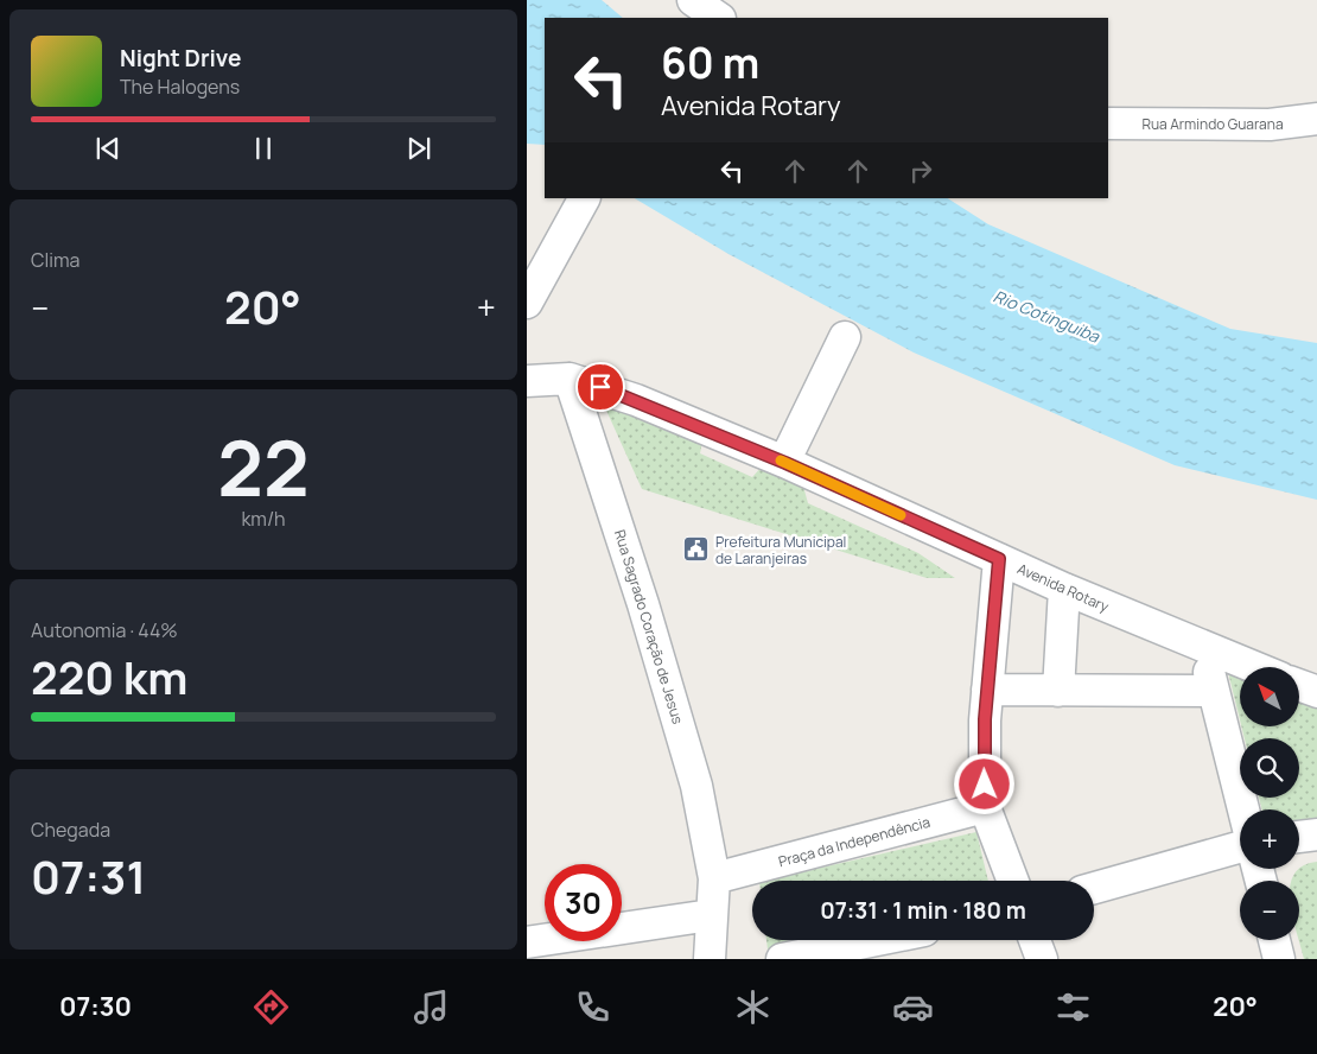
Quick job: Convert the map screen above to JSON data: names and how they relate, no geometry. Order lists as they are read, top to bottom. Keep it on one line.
{"streets":{"street":["Rua Armindo Guarana","Avenida Rotary","Rua Sagrado Coração de Jesus","Praça da Independência"]},"crossings":[["Avenida Rotary","Rua Sagrado Coração de Jesus"],["Rua Sagrado Coração de Jesus","Praça da Independência"]],"water":["Rio Cotinguiba"],"places":{"public building":["Prefeitura Municipal de Laranjeiras"]},"north":"top left","page":{"turn":["60 m","Avenida Rotary"],"song":["Night Drive","The Halogens"],"tile":["Clima",["22","km/h"],["Autonomia · 44%","220 km"],["Chegada","07:31"]],"heat":["−","20°","+"],"map_buttons":["+","−"],"limit":"30","trip":"07:31 · 1 min · 180 m","tabs":["07:30","20°"]}}
